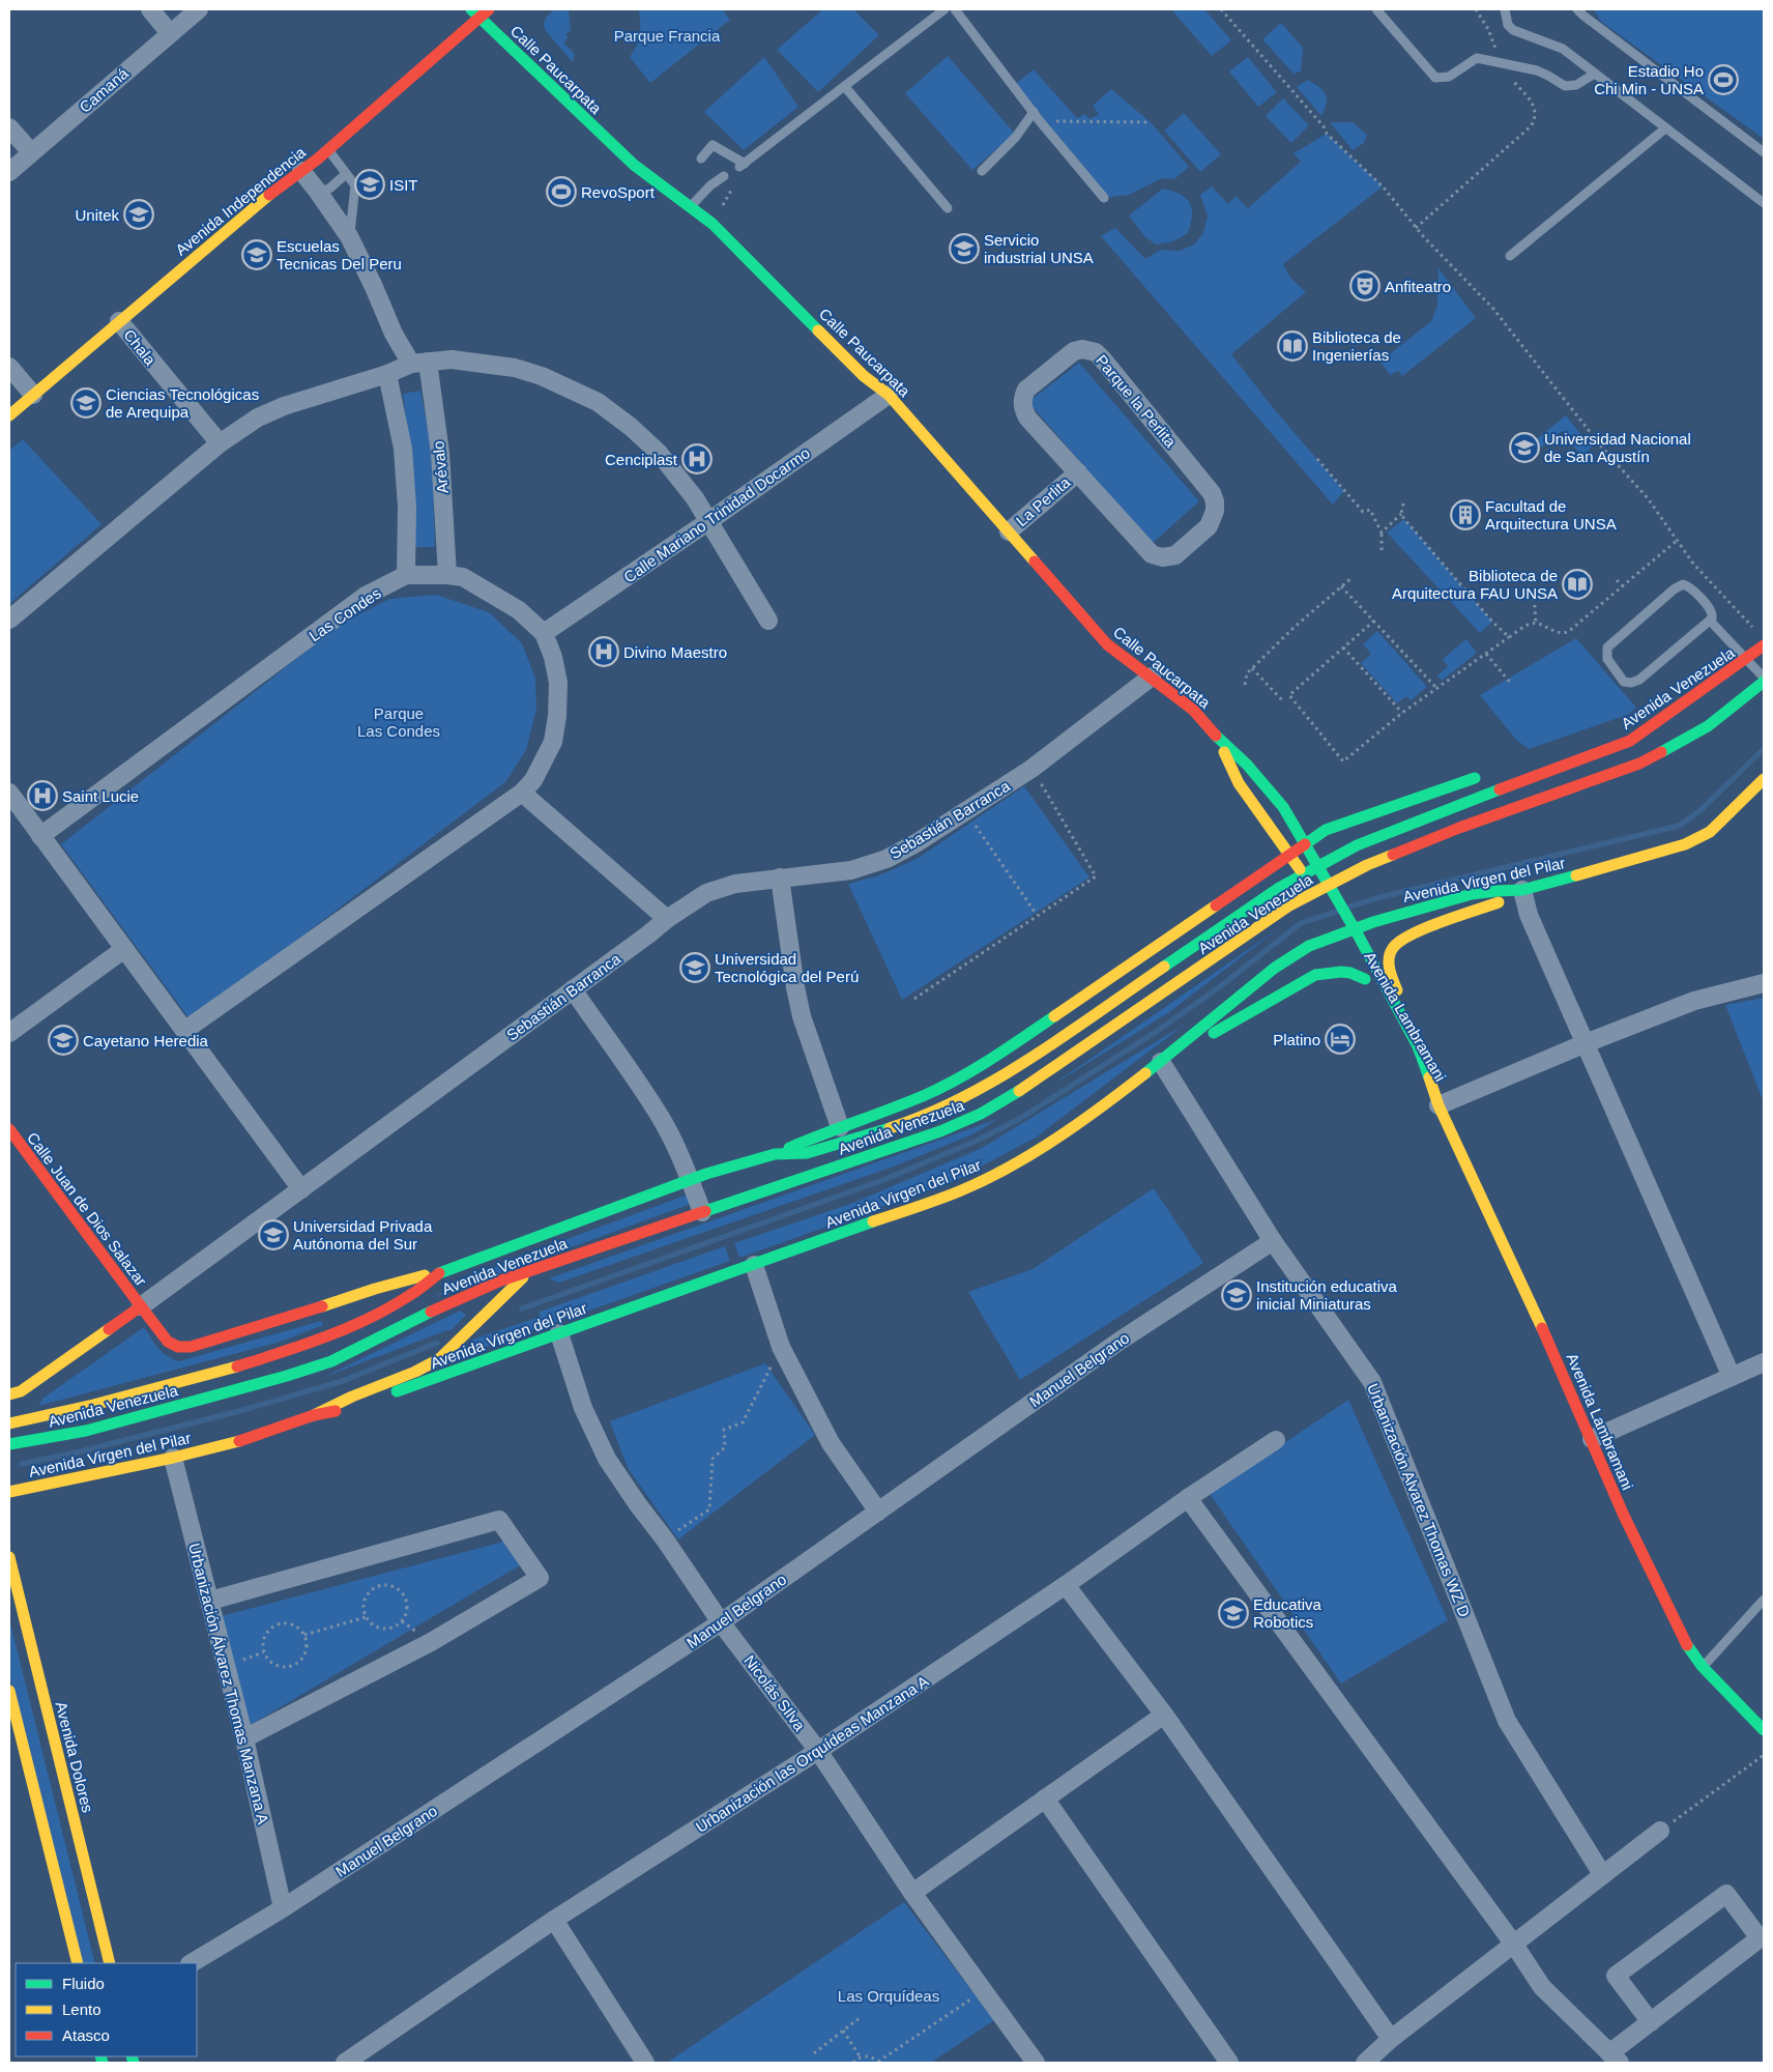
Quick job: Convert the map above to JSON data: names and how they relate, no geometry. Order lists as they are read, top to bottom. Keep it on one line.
{"streets":{"main road":["Calle Paucarpata","Avenida Independencia","Avenida Venezuela","Sebastián Barranca","Avenida Virgen del Pilar","Avenida Lambramani","Calle Juan de Dios Salazar","Avenida Dolores"],"street":["Camaná","Chala","Parque la Perlita","Arévalo","La Perlita","Calle Mariano Trinidad Docarmo","Las Condes","Manuel Belgrano","Urbanización Alvarez Thomas WZ D","Urbanización Álvarez Thomas Manzana A","Nicolás SIlva","Urbanización las Orquídeas Manzana A"]},"crossings":[["Calle Paucarpata","Avenida Independencia"],["Calle Paucarpata","La Perlita"],["Calle Paucarpata","Calle Mariano Trinidad Docarmo"],["Calle Paucarpata","Avenida Venezuela"],["Calle Paucarpata","Sebastián Barranca"],["Calle Paucarpata","Avenida Lambramani"],["Avenida Independencia","Chala"],["Parque la Perlita","La Perlita"],["Arévalo","Las Condes"],["Calle Mariano Trinidad Docarmo","Las Condes"],["Avenida Venezuela","Avenida Lambramani"],["Avenida Venezuela","Calle Juan de Dios Salazar"],["Sebastián Barranca","Calle Juan de Dios Salazar"],["Avenida Virgen del Pilar","Avenida Lambramani"],["Avenida Virgen del Pilar","Urbanización Alvarez Thomas WZ D"],["Avenida Virgen del Pilar","Urbanización Álvarez Thomas Manzana A"],["Avenida Virgen del Pilar","Nicolás SIlva"],["Manuel Belgrano","Urbanización Alvarez Thomas WZ D"],["Manuel Belgrano","Urbanización Álvarez Thomas Manzana A"],["Manuel Belgrano","Nicolás SIlva"],["Nicolás SIlva","Urbanización las Orquídeas Manzana A"]],"parks":["Parque Francia","Parque Las Condes","Las Orquídeas"],"places":{"sports":["Estadio Ho Chi Min - UNSA","RevoSport"],"school or university":["ISIT","Unitek","Servicio industrial UNSA","Escuelas Tecnicas Del Peru","Ciencias Tecnológicas de Arequipa","Universidad Nacional de San Agustín","Universidad Tecnológica del Perú","Cayetano Heredia","Universidad Privada Autónoma del Sur","Institución educativa inicial Miniaturas","Educativa Robotics"],"theatre":["Anfiteatro"],"library":["Biblioteca de Ingenierías","Biblioteca de Arquitectura FAU UNSA"],"hospital":["Cenciplast","Divino Maestro","Saint Lucie"],"building":["Facultad de Arquitectura UNSA"],"hotel":["Platino"]},"legend":["Fluido","Lento","Atasco"]}
